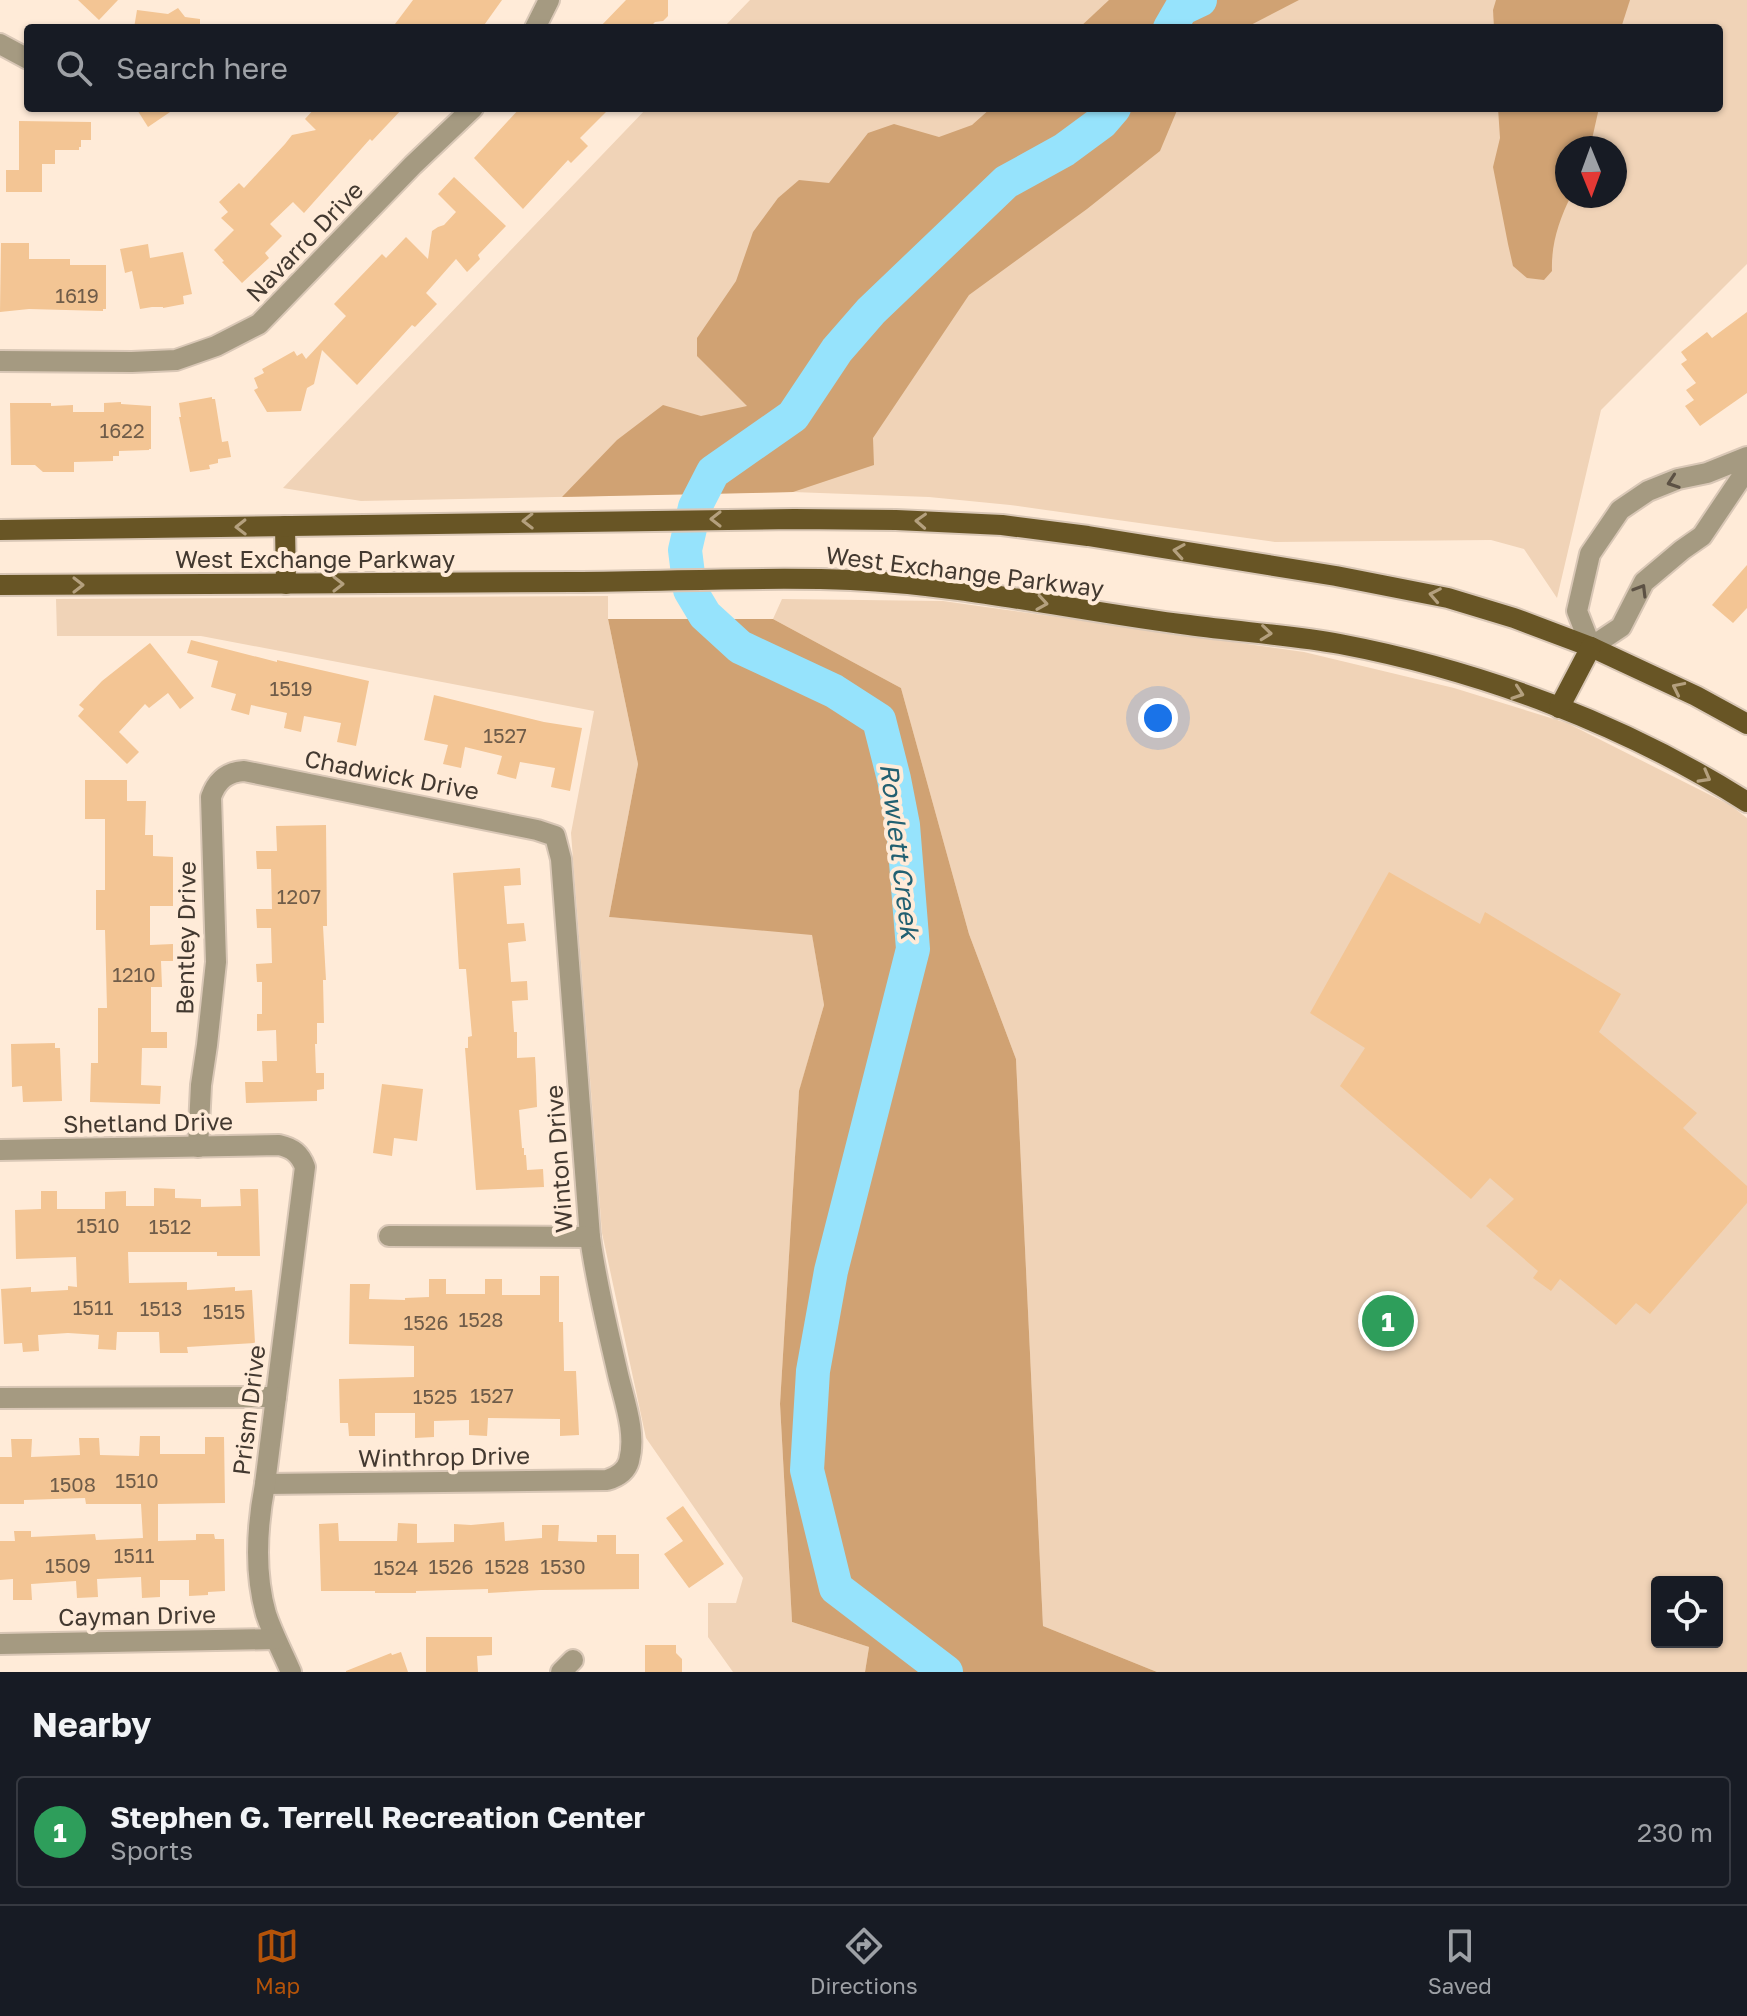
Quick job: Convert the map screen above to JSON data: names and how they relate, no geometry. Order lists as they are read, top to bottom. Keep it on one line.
{"streets":{"main road":["West Exchange Parkway"],"street":["Navarro Drive","Chadwick Drive","Bentley Drive","Shetland Drive","Winton Drive","Prism Drive","Winthrop Drive","Cayman Drive"]},"crossings":[["Chadwick Drive","Bentley Drive"],["Chadwick Drive","Winton Drive"],["Bentley Drive","Shetland Drive"],["Shetland Drive","Prism Drive"],["Winton Drive","Winthrop Drive"],["Prism Drive","Winthrop Drive"],["Prism Drive","Cayman Drive"]],"water":["Rowlett Creek"],"house_numbers":["1619","1622","1519","1527","1207","1210","1510","1512","1511","1513","1515","1528","1526","1527","1525","1510","1508","1511","1509","1526","1528","1530","1524"],"north":"bottom","page":{"search":"Search here","pins":"1","heading":"Nearby","list":[{"mark":"1","name":"Stephen G. Terrell Recreation Center","note":"Sports","value":"230 m"}],"nav":["Map","Directions","Saved"]}}
